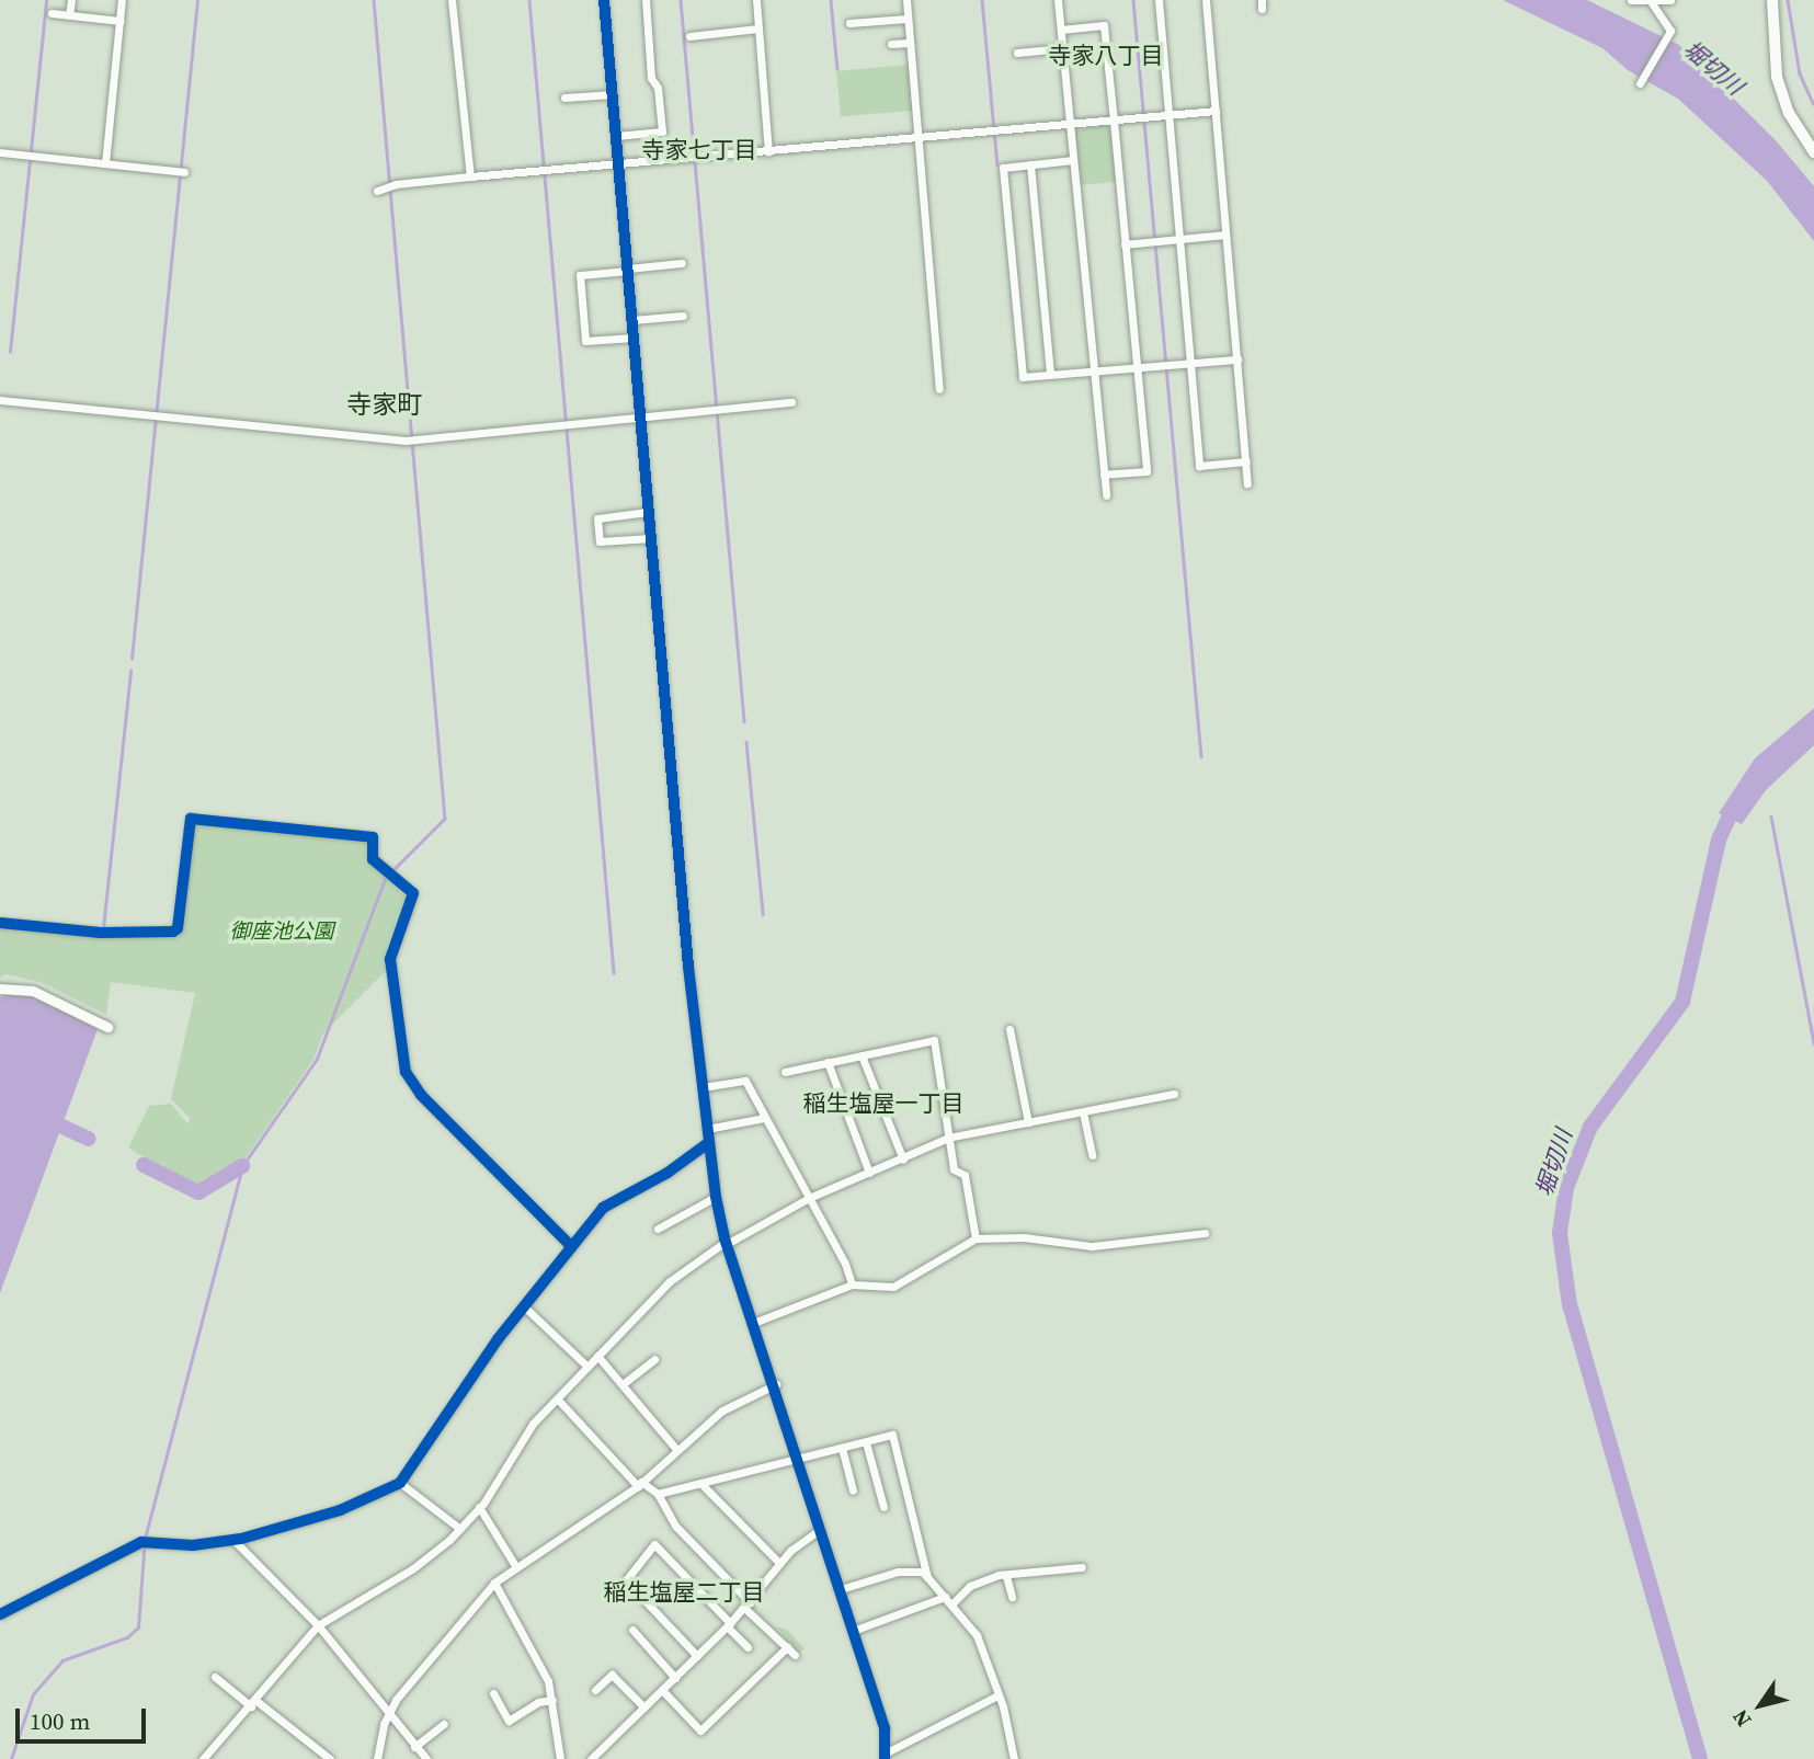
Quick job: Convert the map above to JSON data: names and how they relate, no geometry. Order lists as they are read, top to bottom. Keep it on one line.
{"districts":["寺家八丁目","寺家七丁目","寺家町","稲生塩屋一丁目","稲生塩屋二丁目"],"water":["堀切川"],"parks":["御座池公園"],"scale_bar":"100 m","north":"bottom left"}
